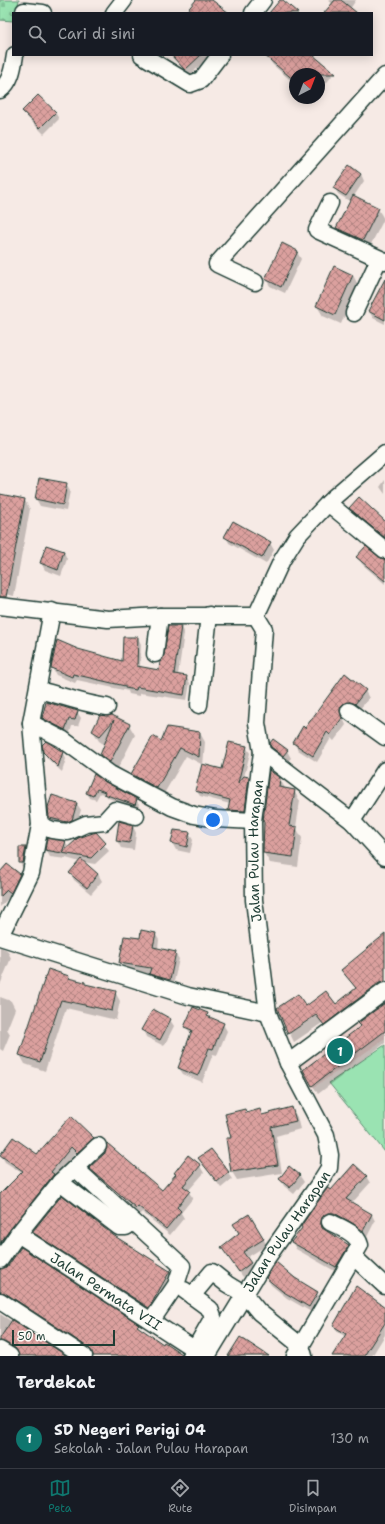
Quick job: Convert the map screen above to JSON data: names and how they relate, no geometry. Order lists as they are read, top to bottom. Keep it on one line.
{"streets":{"street":["Jalan Pulau Harapan","Jalan Permata VII"]},"crossings":[["Jalan Pulau Harapan","Jalan Permata VII"]],"scale_bar":"50 m","north":"top right","page":{"search":"Cari di sini","pins":"1","scale":"50 m","heading":"Terdekat","list":[{"mark":"1","name":"SD Negeri Perigi 04","note":"Sekolah · Jalan Pulau Harapan","value":"130 m"}],"nav":["Peta","Rute","Disimpan"]}}
